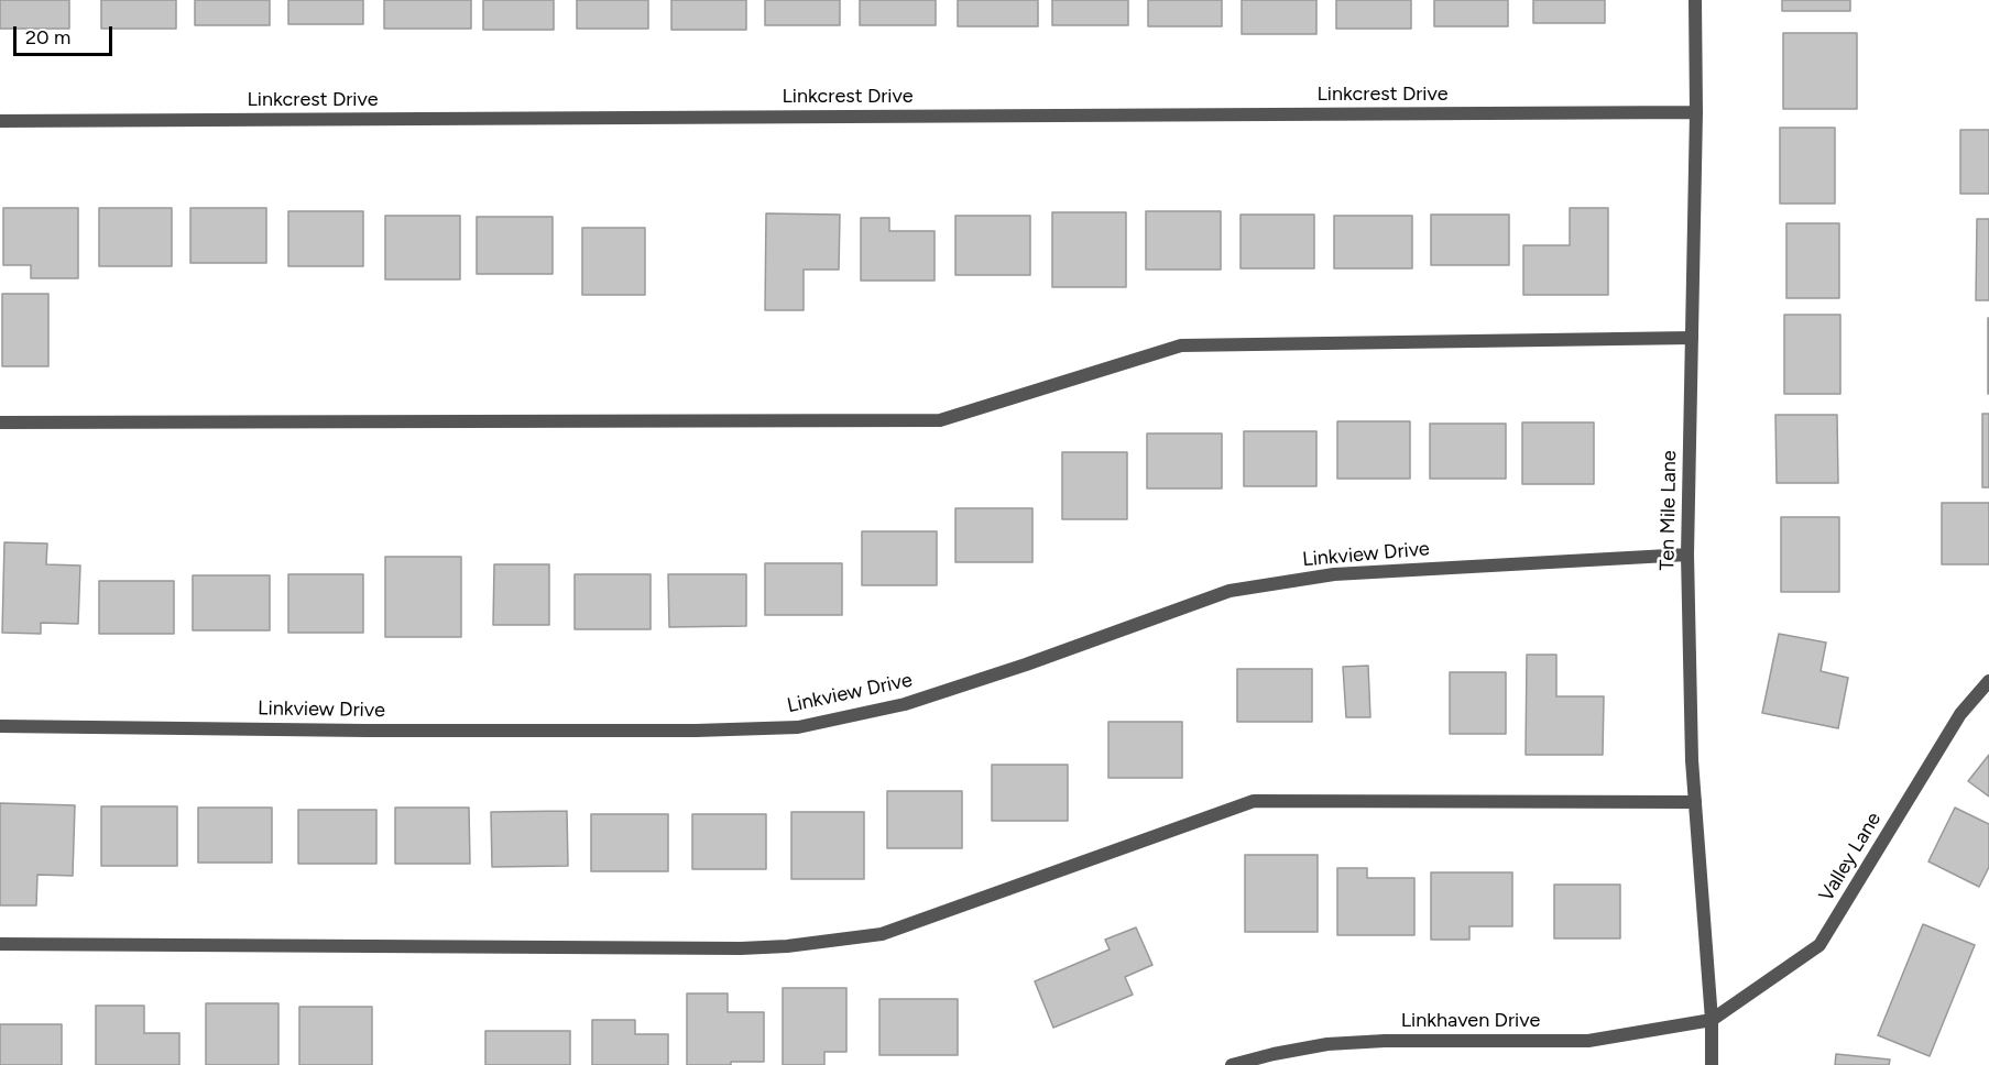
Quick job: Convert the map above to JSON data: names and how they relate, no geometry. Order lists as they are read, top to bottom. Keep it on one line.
{"streets":{"street":["Linkcrest Drive","Ten Mile Lane","Linkview Drive","Valley Lane","Linkhaven Drive"]},"crossings":[["Linkcrest Drive","Ten Mile Lane"],["Ten Mile Lane","Linkview Drive"],["Ten Mile Lane","Valley Lane"],["Ten Mile Lane","Linkhaven Drive"],["Valley Lane","Linkhaven Drive"]],"scale_bar":"20 m"}
